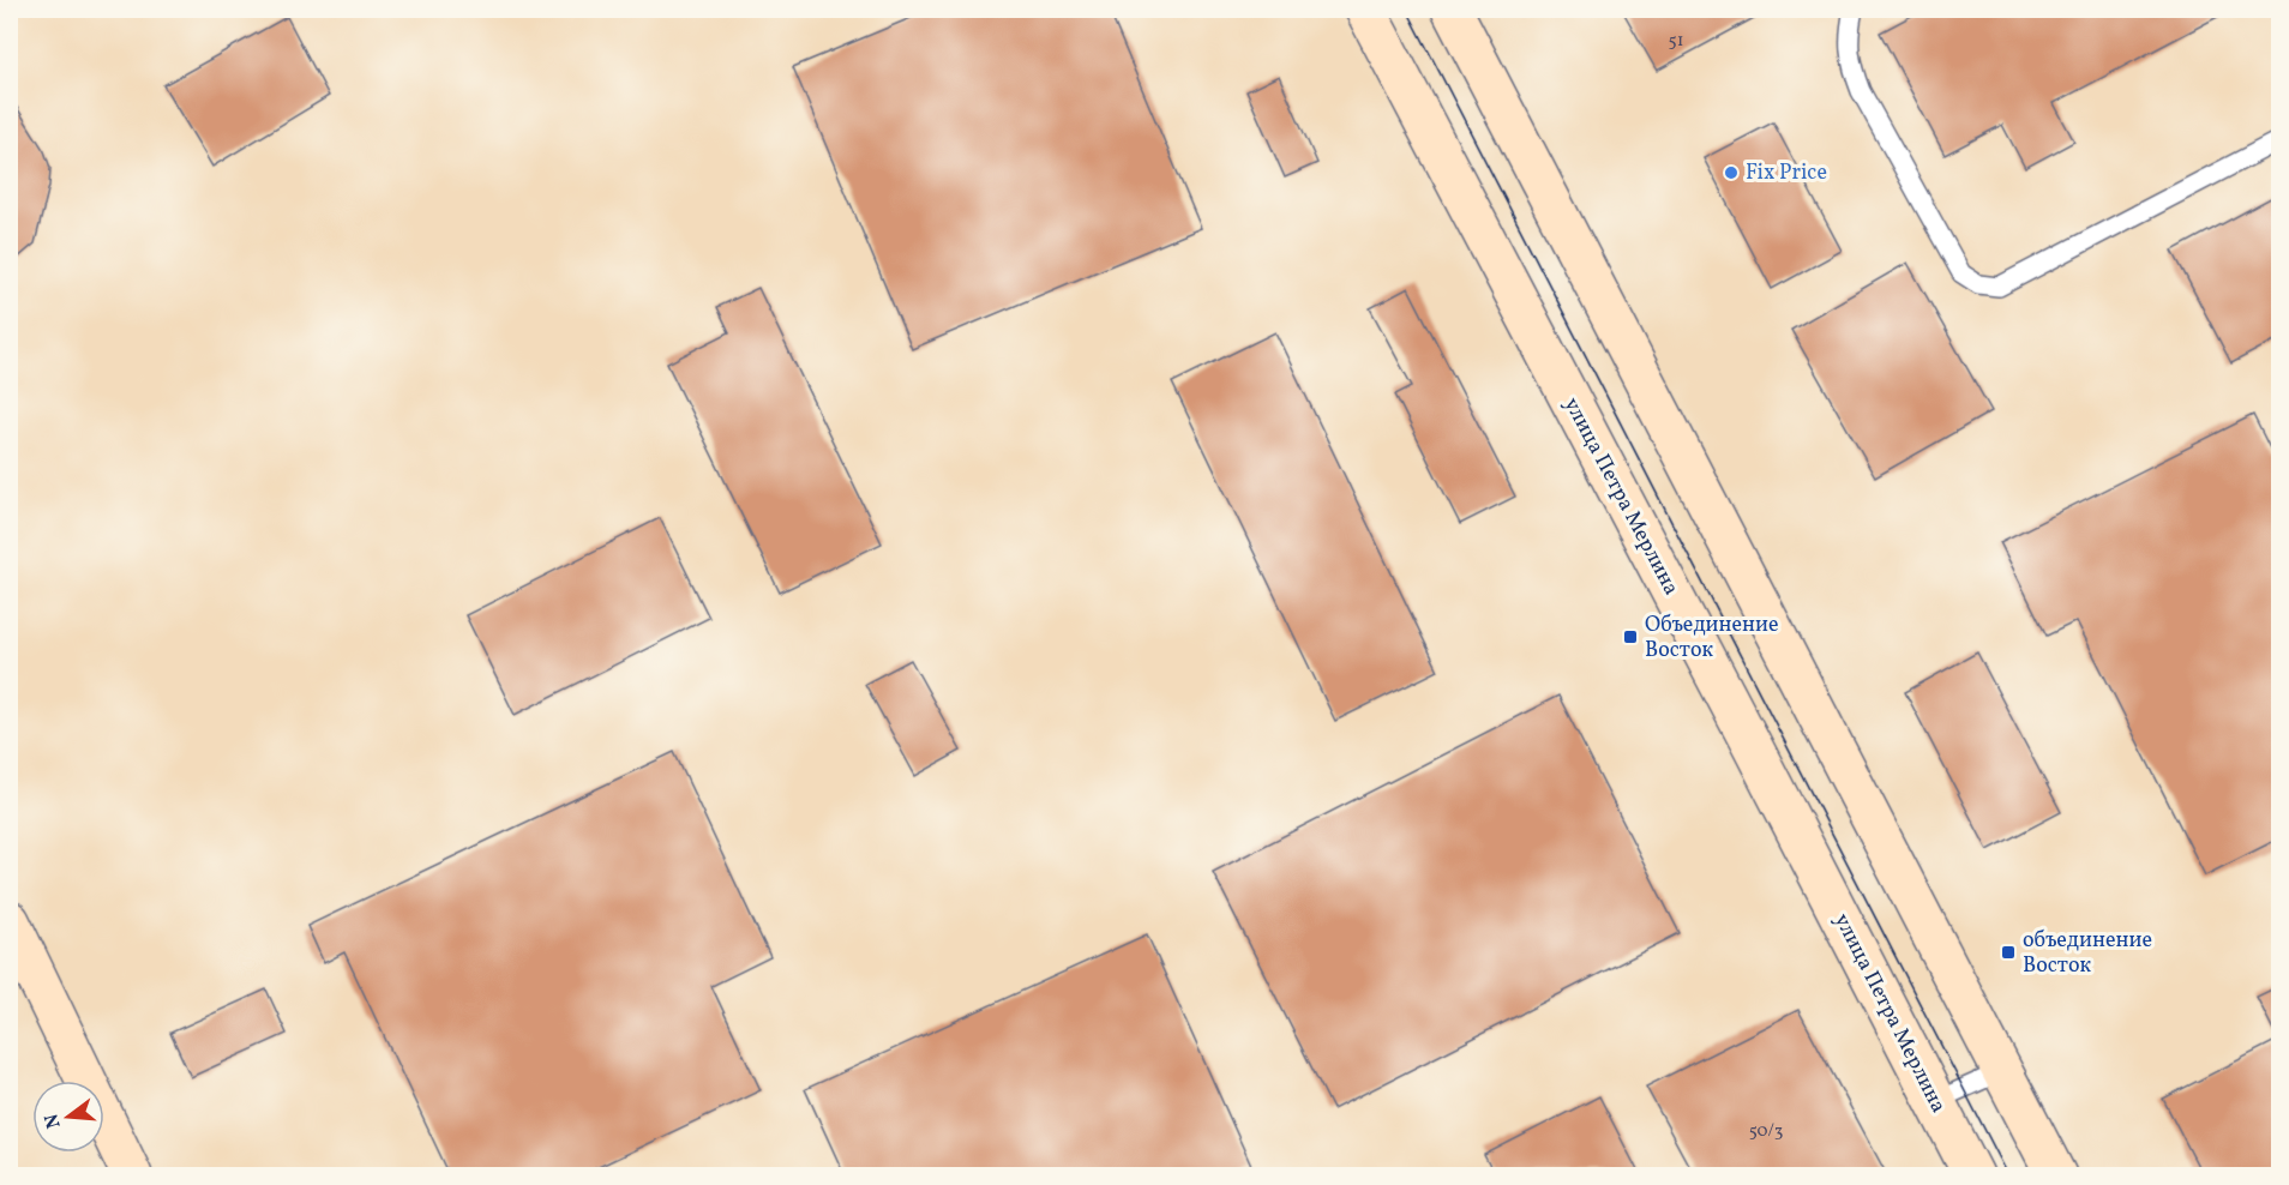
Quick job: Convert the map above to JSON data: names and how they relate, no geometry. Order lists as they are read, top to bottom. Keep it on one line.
{"streets":{"main road":["улица Петра Мерлина"]},"places":{"other":["Fix Price"],"transit":["Объединение Восток","объединение Восток"]},"house_numbers":["51","50/3"],"north":"left"}
